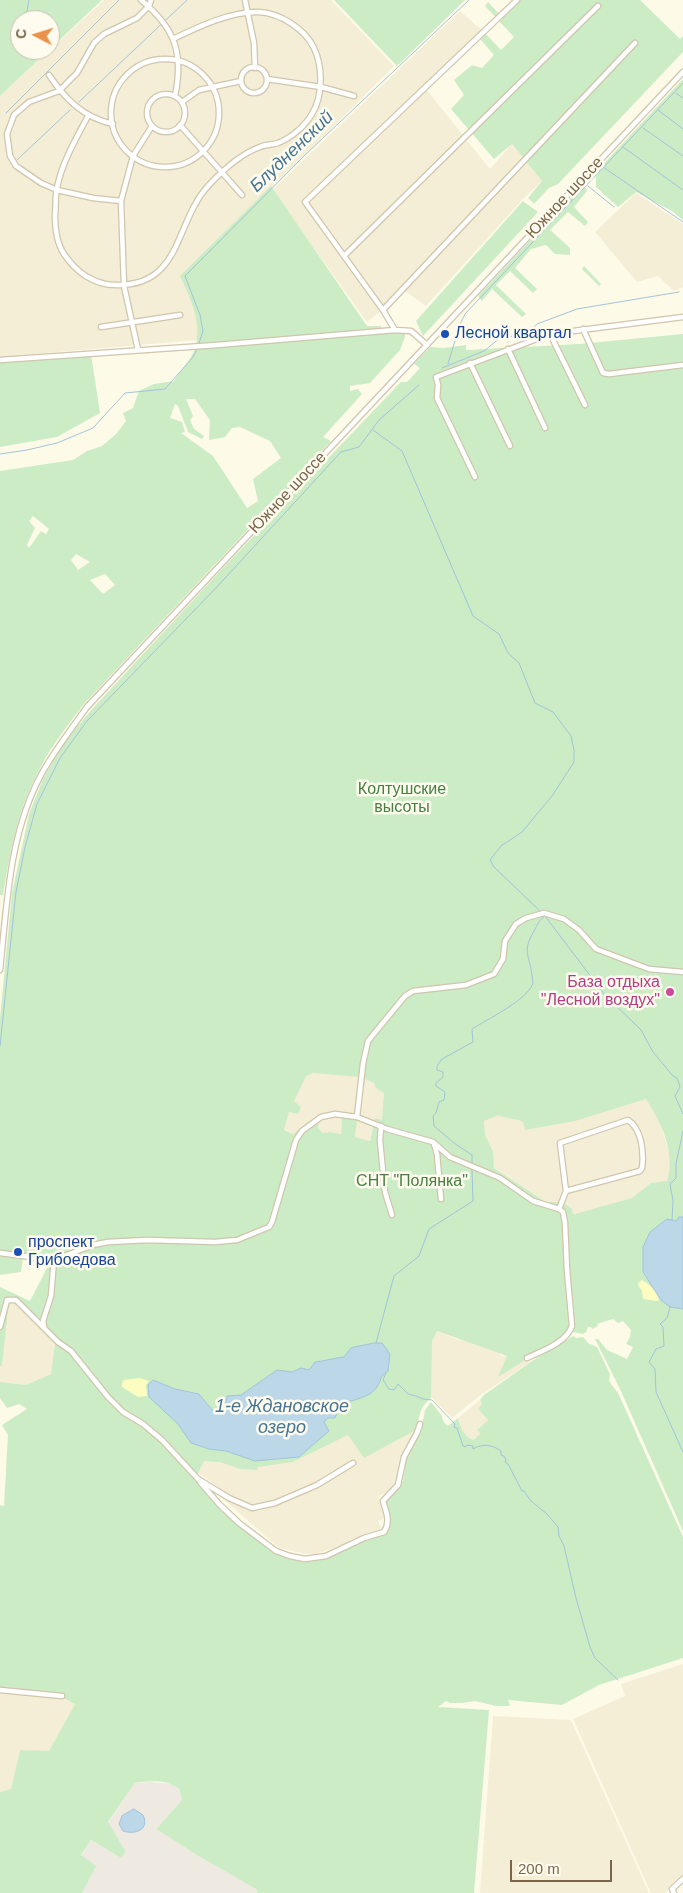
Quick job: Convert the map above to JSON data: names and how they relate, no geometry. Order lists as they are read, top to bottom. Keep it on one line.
{"streets":{"street":["Южное шоссе"]},"water":["Блудненский","1-е Ждановское озеро"],"parks":["Колтушские высоты","СНТ \"Полянка\""],"places":["Лесной квартал","База отдыха \"Лесной воздух\"","проспект Грибоедова"],"scale_bar":"200 m","north":"left"}
